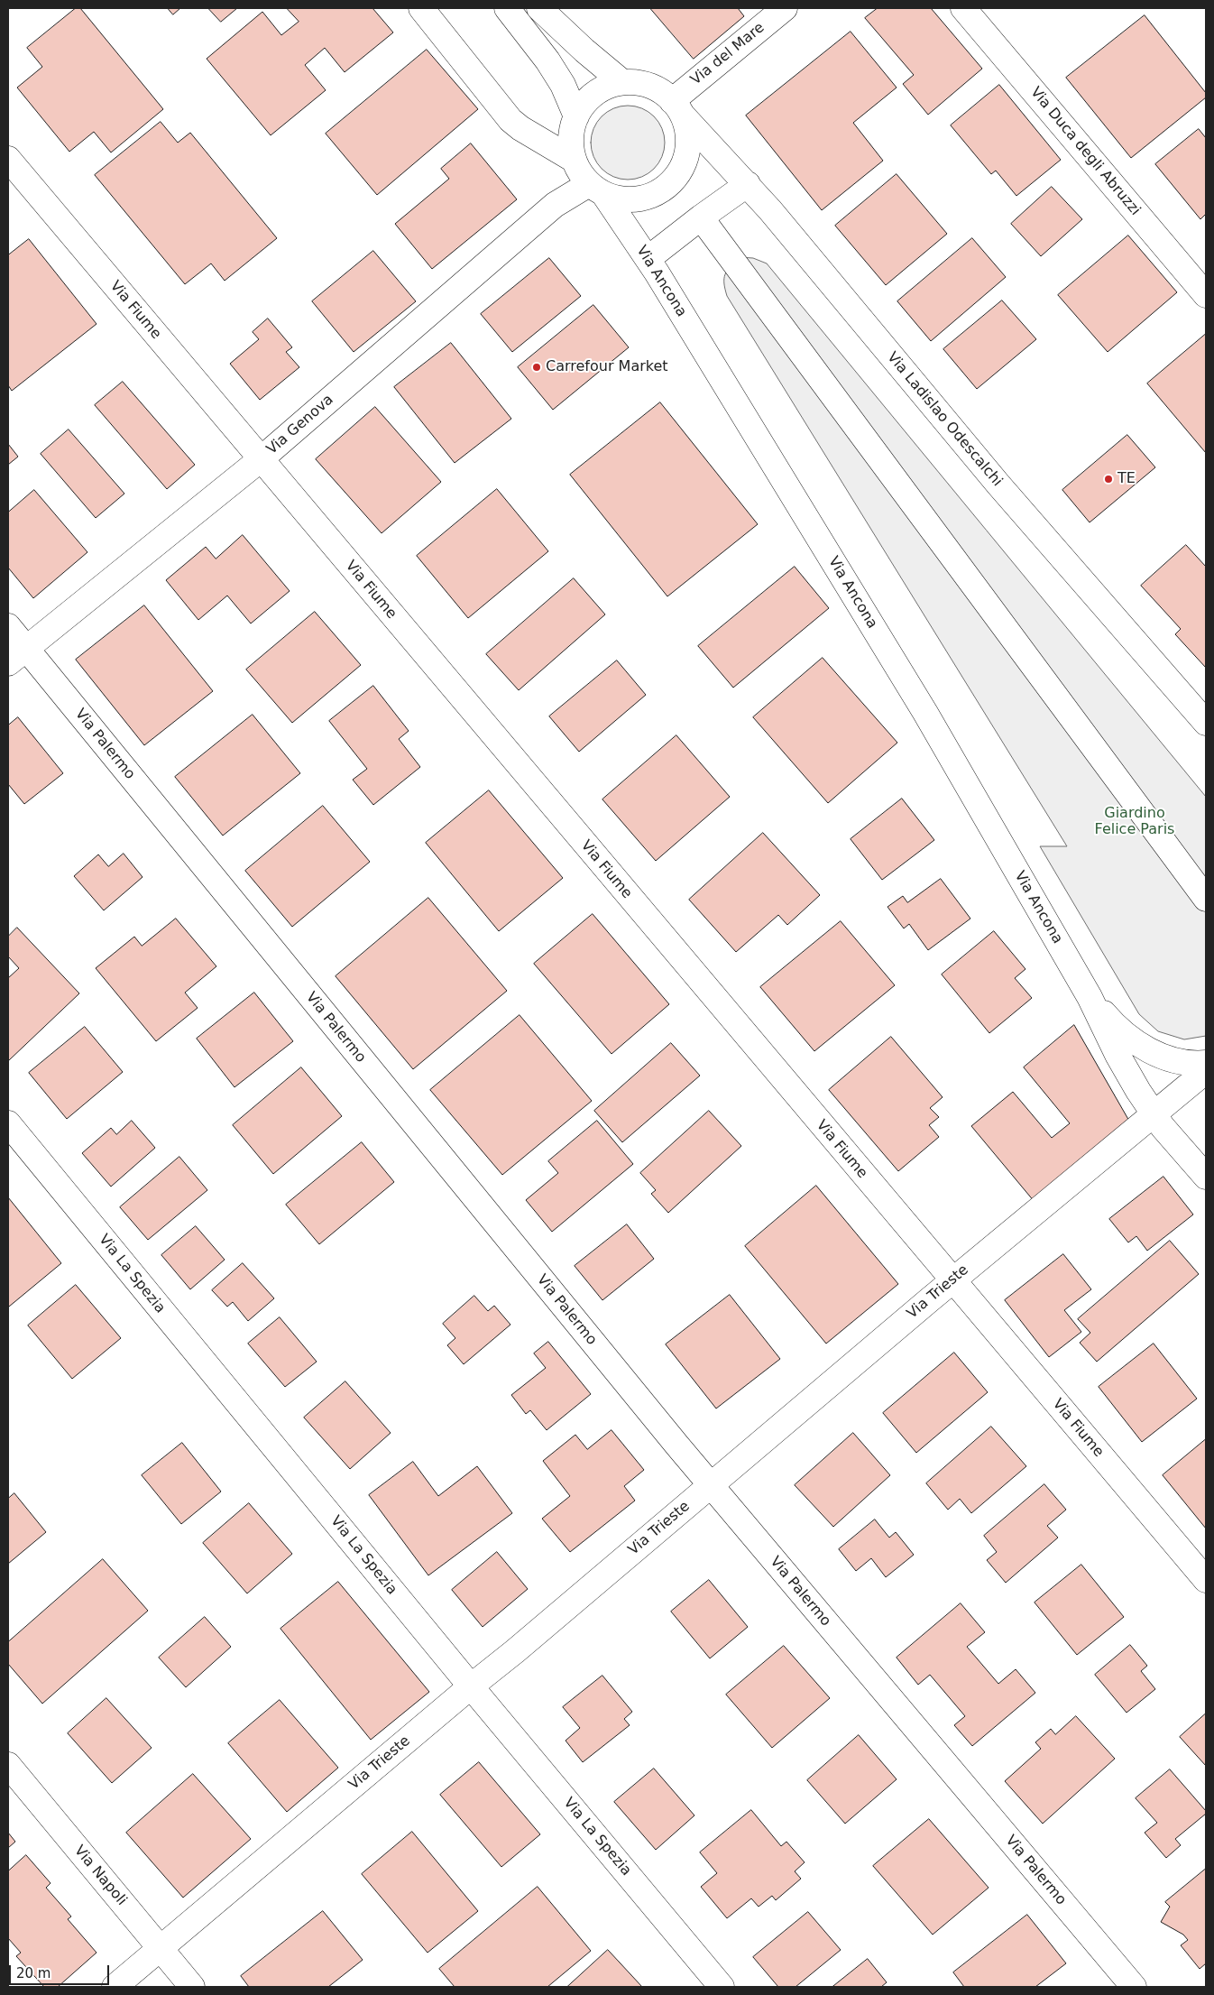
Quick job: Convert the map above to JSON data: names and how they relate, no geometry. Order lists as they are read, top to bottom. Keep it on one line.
{"streets":{"street":["Via del Mare","Via Duca degli Abruzzi","Via Ancona","Via Fiume","Via Ladislao Odescalchi","Via Genova","Via Palermo","Via La Spezia","Via Trieste","Via Napoli"]},"crossings":[["Via del Mare","Via Ancona"],["Via del Mare","Via Ladislao Odescalchi"],["Via del Mare","Via Genova"],["Via Ancona","Via Ladislao Odescalchi"],["Via Ancona","Via Genova"],["Via Ancona","Via Trieste"],["Via Fiume","Via Genova"],["Via Fiume","Via Trieste"],["Via Ladislao Odescalchi","Via Genova"],["Via Genova","Via Palermo"],["Via Palermo","Via Trieste"],["Via La Spezia","Via Trieste"],["Via Trieste","Via Napoli"]],"parks":["Giardino Felice Paris"],"places":["Carrefour Market","TE"],"scale_bar":"20 m"}
